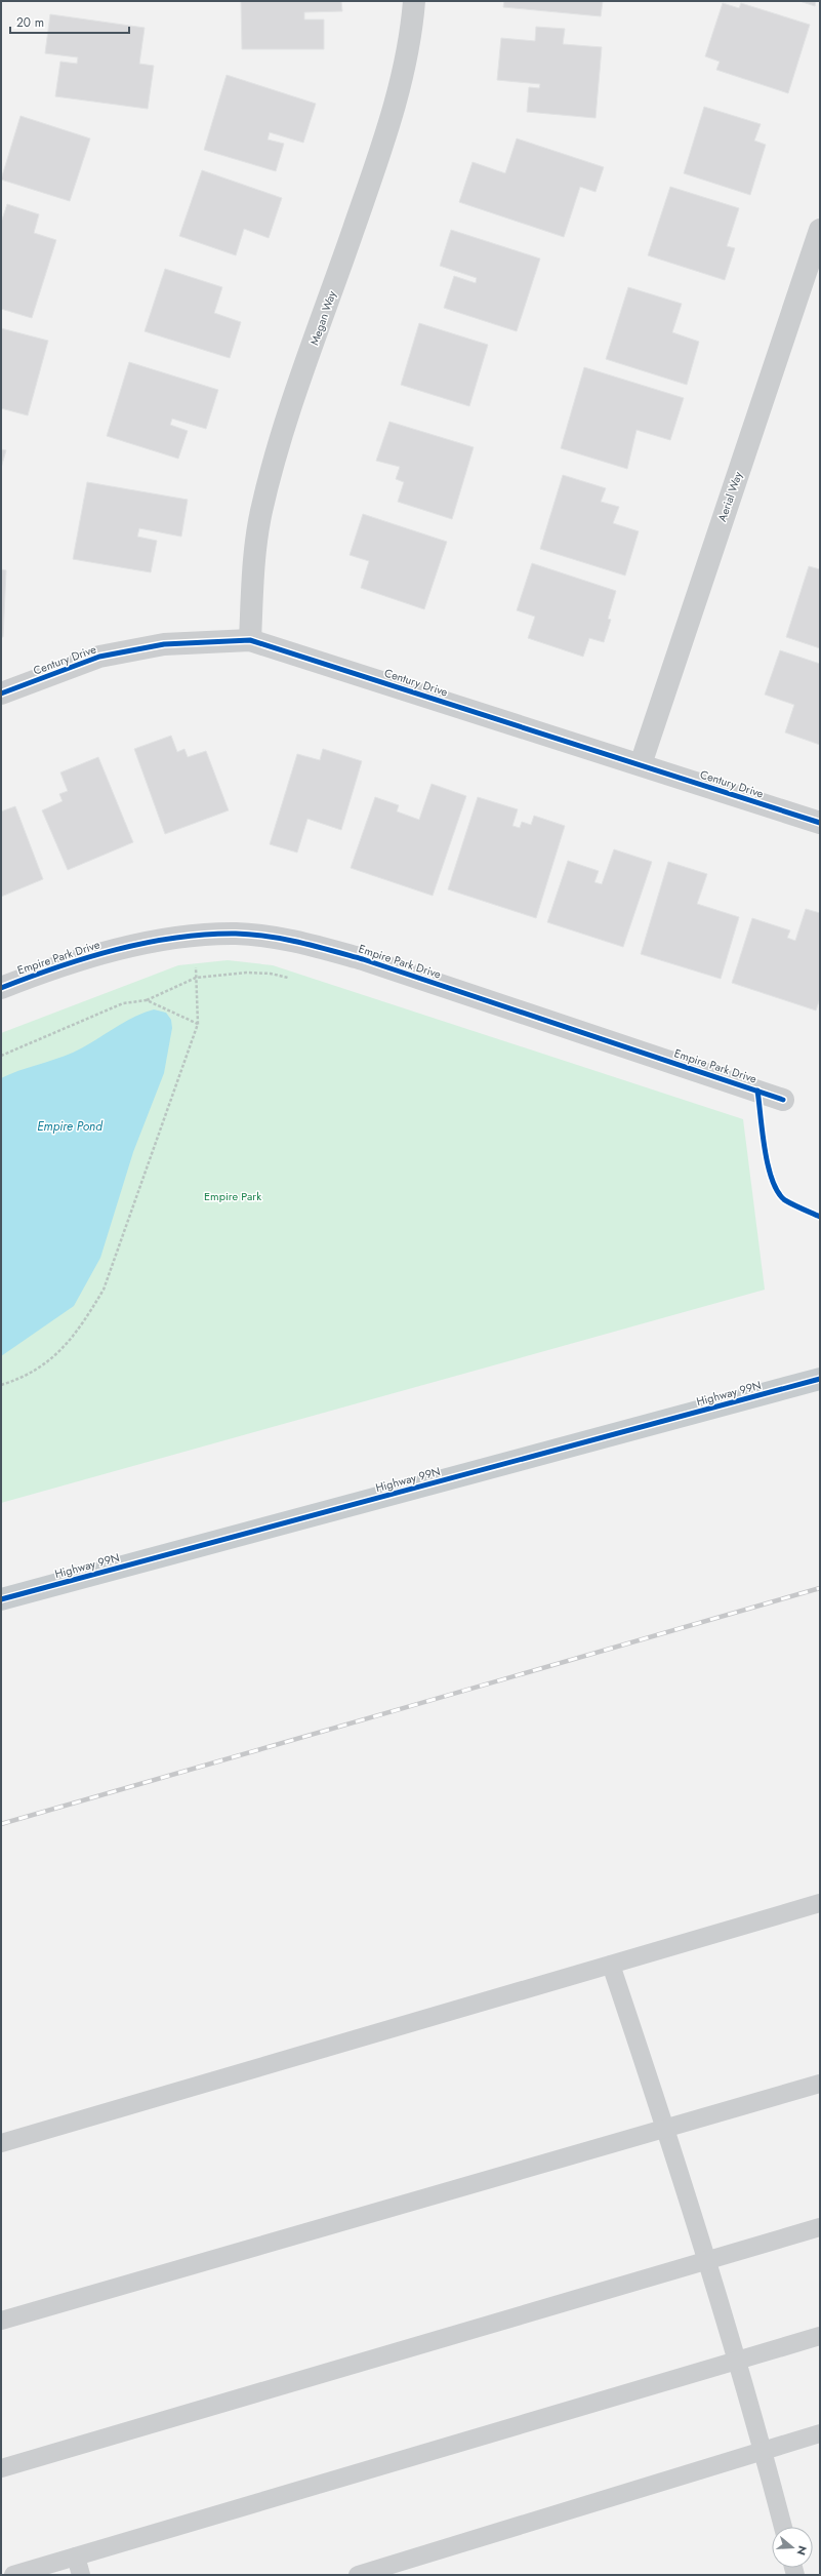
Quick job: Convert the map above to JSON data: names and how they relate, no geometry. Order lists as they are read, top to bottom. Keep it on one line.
{"streets":{"main road":["Highway 99N"],"street":["Megan Way","Aerial Way","Century Drive","Empire Park Drive"]},"crossings":[["Megan Way","Century Drive"],["Aerial Way","Century Drive"]],"water":["Empire Pond"],"parks":["Empire Park"],"scale_bar":"20 m","north":"right"}
